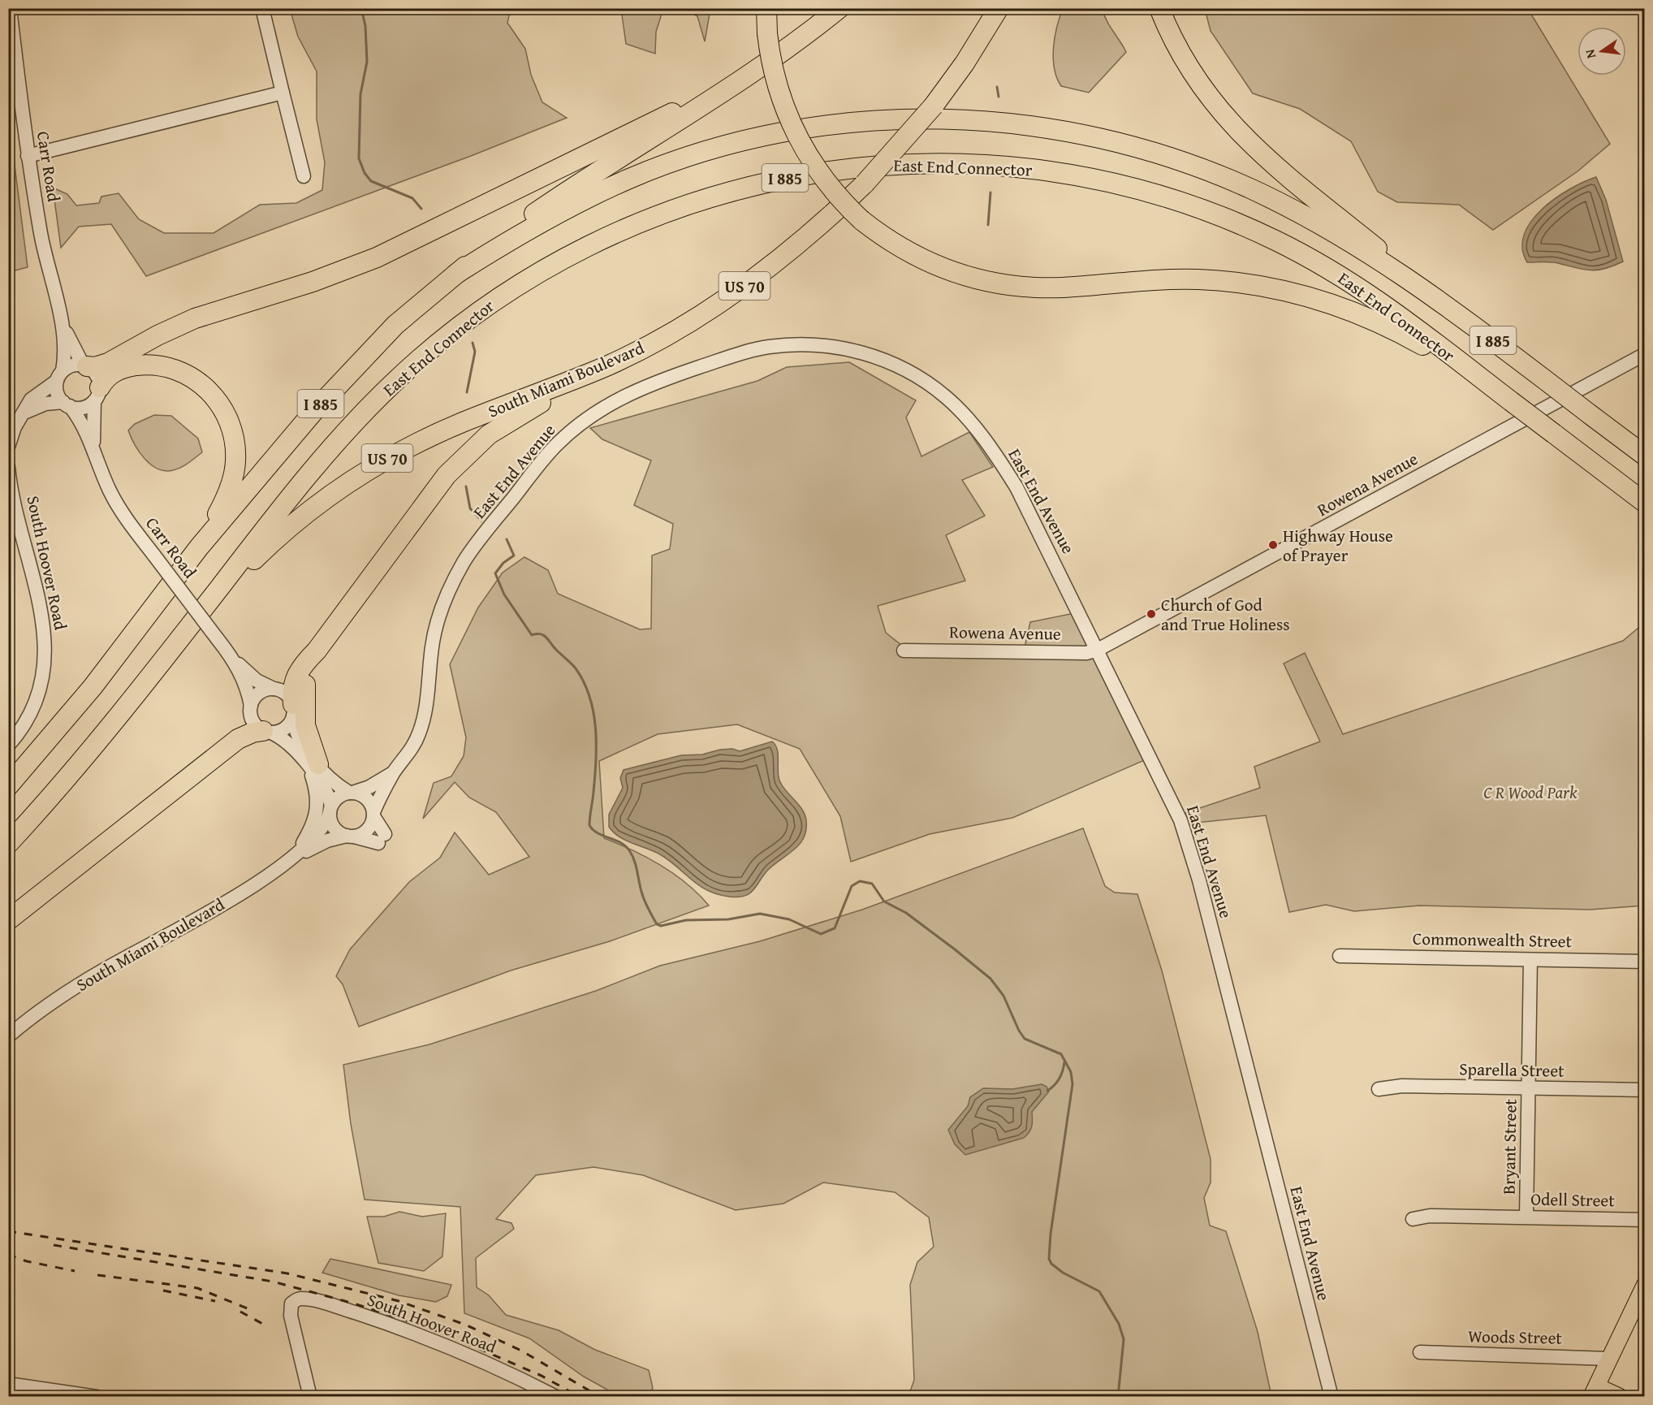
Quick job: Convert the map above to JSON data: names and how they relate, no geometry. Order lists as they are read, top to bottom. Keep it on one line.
{"streets":{"highway":["East End Connector","I 885","US 70","South Miami Boulevard"],"street":["Carr Road","East End Avenue","Rowena Avenue","South Hoover Road","Commonwealth Street","Sparella Street","Bryant Street","Odell Street","Woods Street"]},"crossings":[["East End Connector","I 885"],["East End Connector","South Miami Boulevard"],["I 885","South Miami Boulevard"],["South Miami Boulevard","East End Avenue"],["East End Avenue","Rowena Avenue"],["Commonwealth Street","Bryant Street"],["Sparella Street","Bryant Street"],["Bryant Street","Odell Street"]],"parks":["C R Wood Park"],"places":["Highway House of Prayer","Church of God and True Holiness"],"north":"left"}
